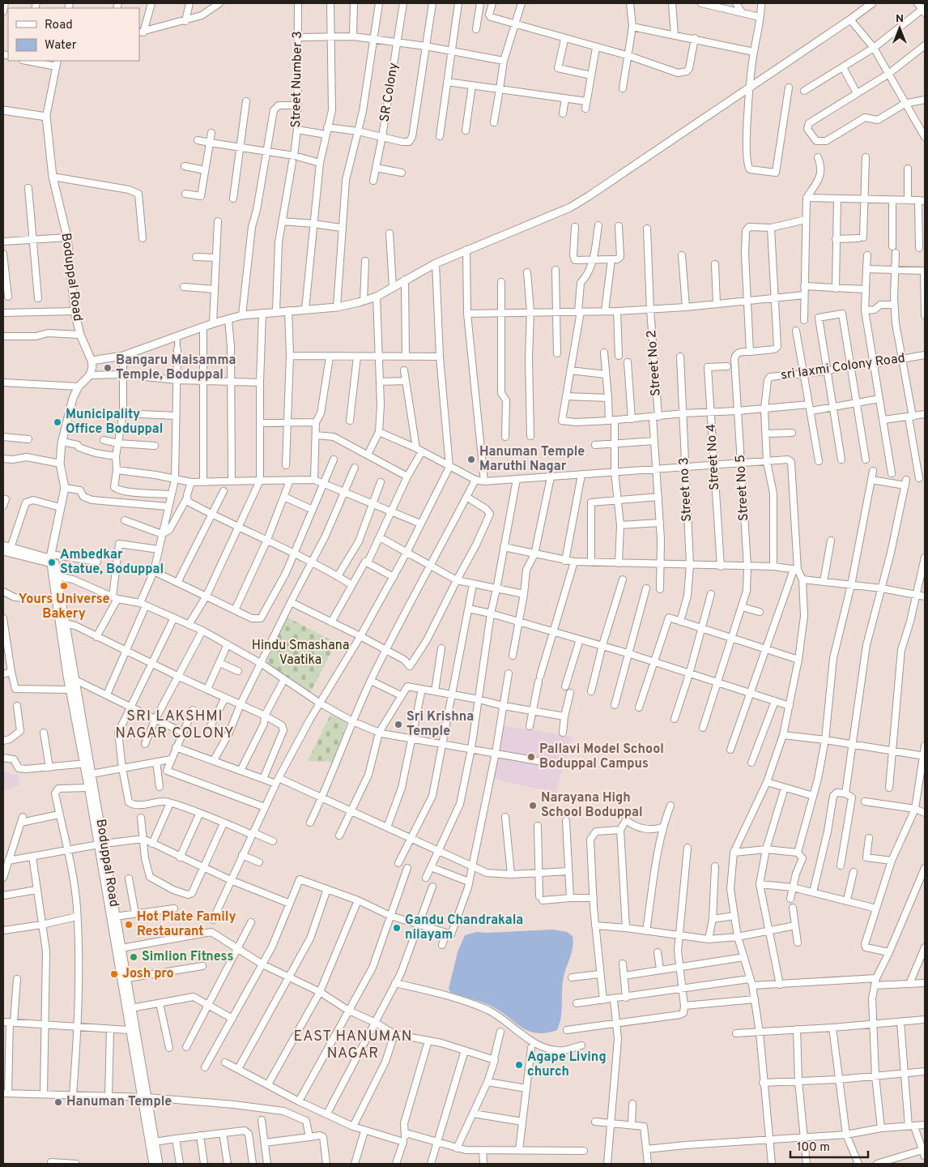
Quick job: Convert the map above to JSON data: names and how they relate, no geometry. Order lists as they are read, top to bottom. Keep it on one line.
{"streets":{"street":["Street Number 3","SR Colony","Boduppal Road","Street No 2","sri laxmi Colony Road","Street No 4","Street No 5","Street no 3"]},"districts":["SRI LAKSHMI NAGAR COLONY","EAST HANUMAN NAGAR"],"parks":["Hindu Smashana Vaatika"],"places":["Bangaru Maisamma Temple, Boduppal","Municipality Office Boduppal","Hanuman Temple Maruthi Nagar","Ambedkar Statue, Boduppal","Yours Universe Bakery","Sri Krishna Temple","Pallavi Model School Boduppal Campus","Narayana High School Boduppal","Hot Plate Family Restaurant","Gandu Chandrakala nilayam","Simlion Fitness","Josh pro","Agape Living church","Hanuman Temple"],"legend":["Road","Water"],"scale_bar":"100 m","north":"top"}
